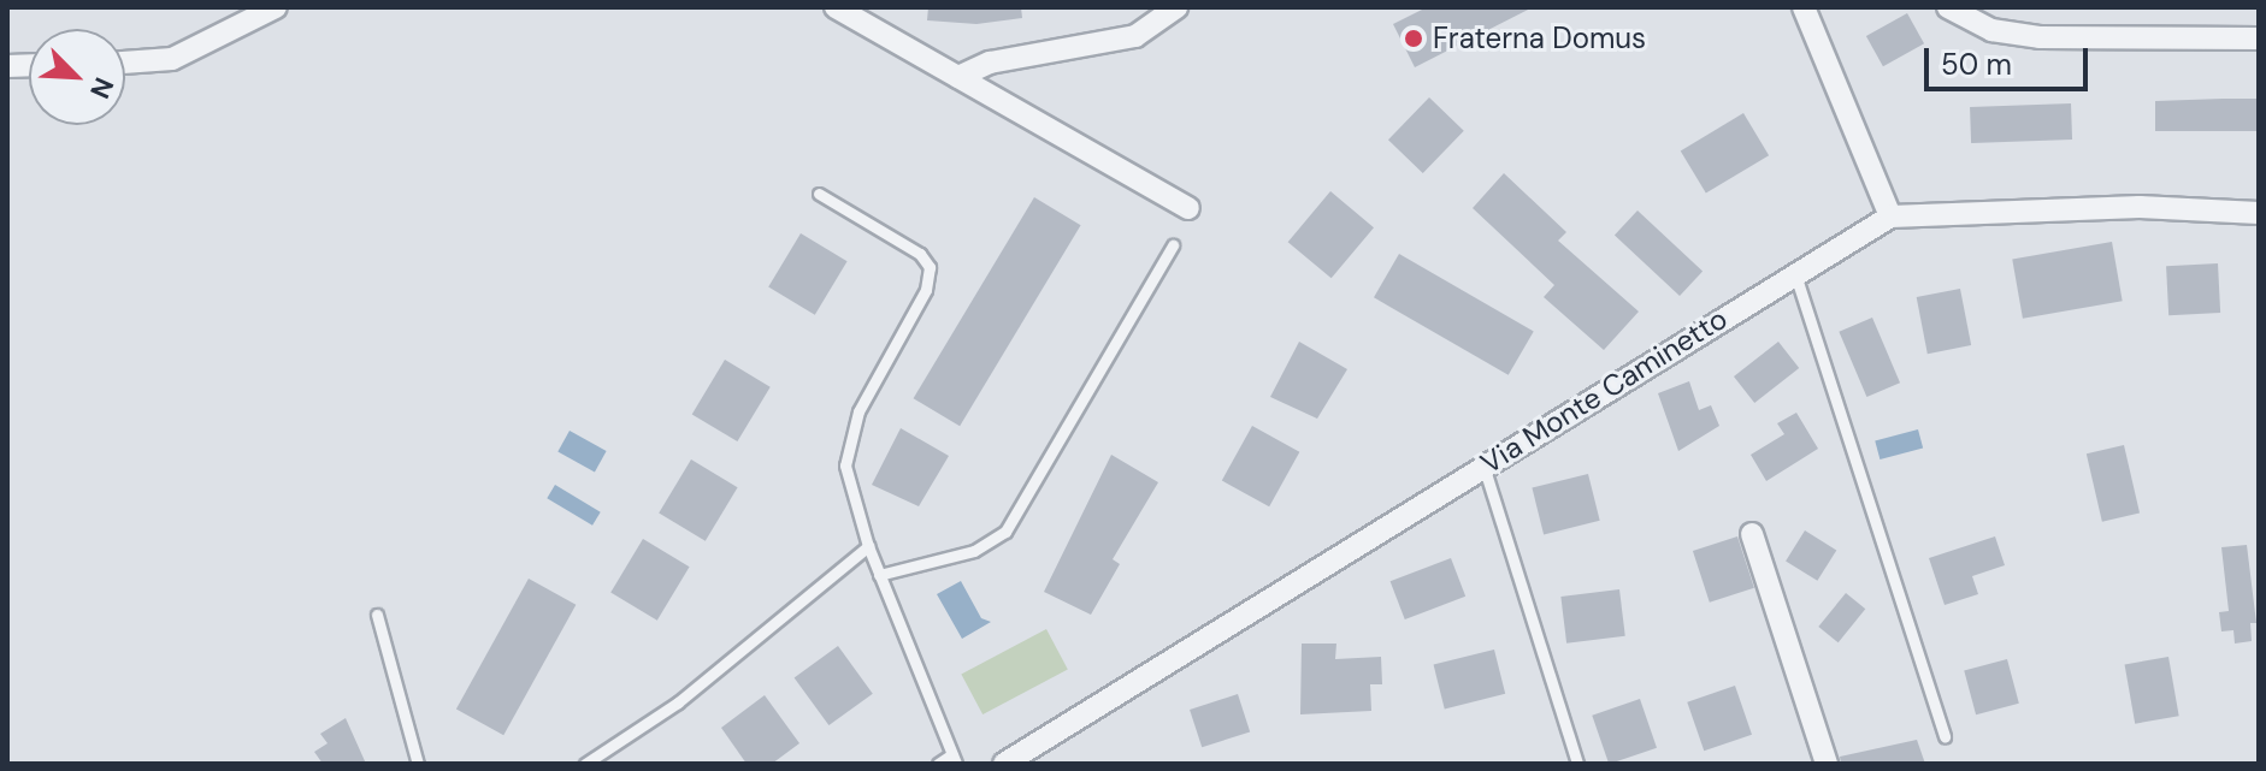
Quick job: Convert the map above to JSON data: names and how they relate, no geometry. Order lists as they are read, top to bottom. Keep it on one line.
{"streets":{"street":["Via Monte Caminetto"]},"places":["Fraterna Domus"],"scale_bar":"50 m","north":"bottom right"}
